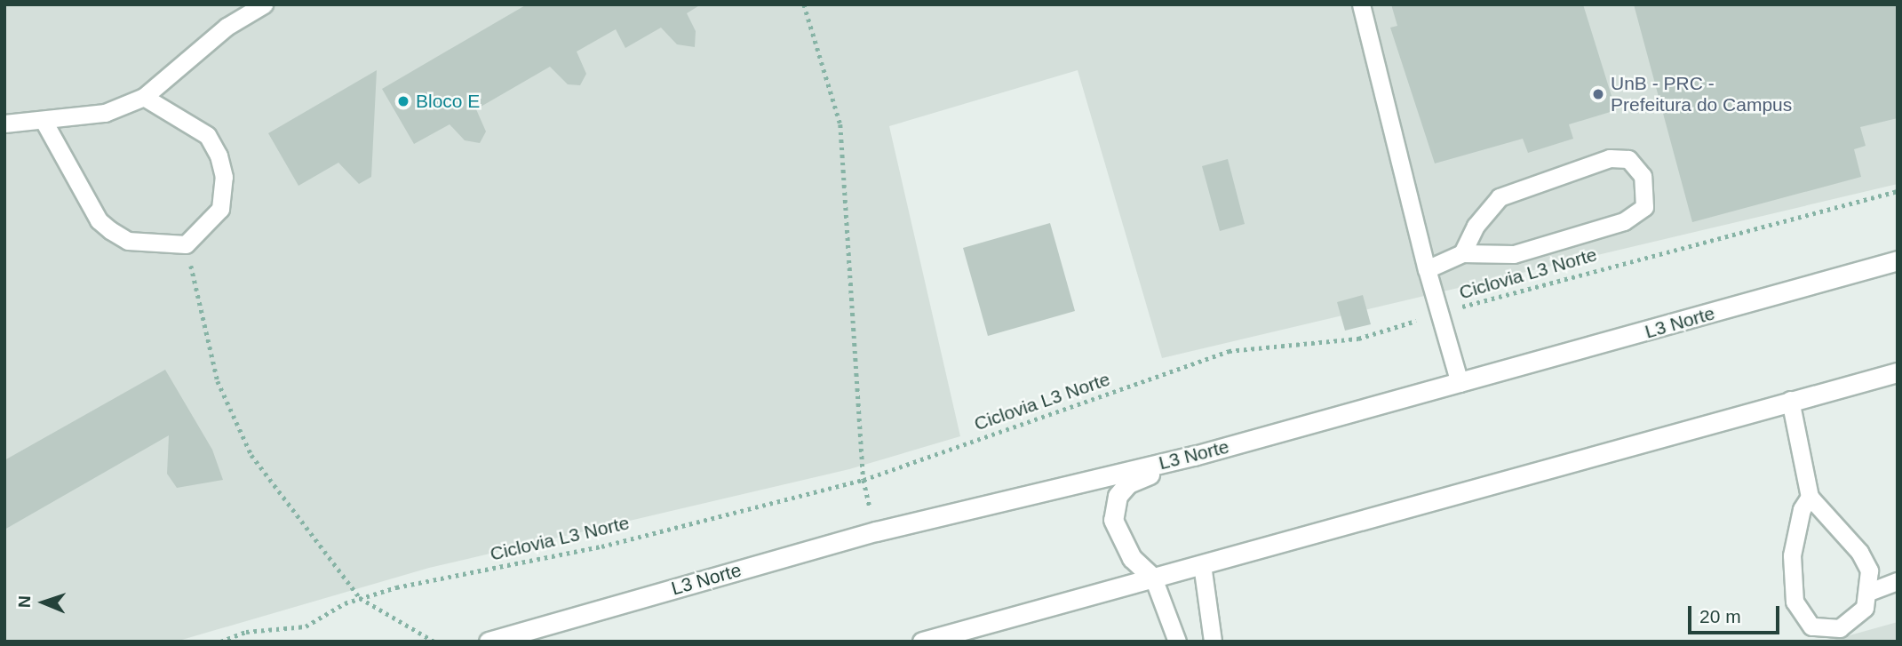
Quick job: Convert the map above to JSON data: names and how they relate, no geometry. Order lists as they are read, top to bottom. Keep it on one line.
{"streets":{"main road":["L3 Norte"],"path":["Ciclovia L3 Norte"]},"places":["UnB - PRC - Prefeitura do Campus","Bloco E"],"scale_bar":"20 m","north":"left"}
